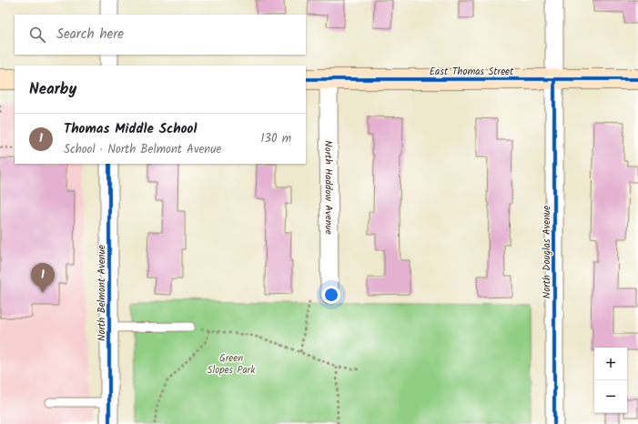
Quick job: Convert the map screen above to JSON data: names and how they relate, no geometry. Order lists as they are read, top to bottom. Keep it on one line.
{"streets":{"street":["East Thomas Street","North Haddow Avenue","North Douglas Avenue","North Belmont Avenue"]},"crossings":[["East Thomas Street","North Haddow Avenue"],["East Thomas Street","North Douglas Avenue"]],"parks":["Green Slopes Park"],"page":{"search":"Search here","heading":"Nearby","list":[{"mark":"1","name":"Thomas Middle School","note":"School · North Belmont Avenue","value":"130 m"}],"pins":"1","map_buttons":["+","−"]}}
